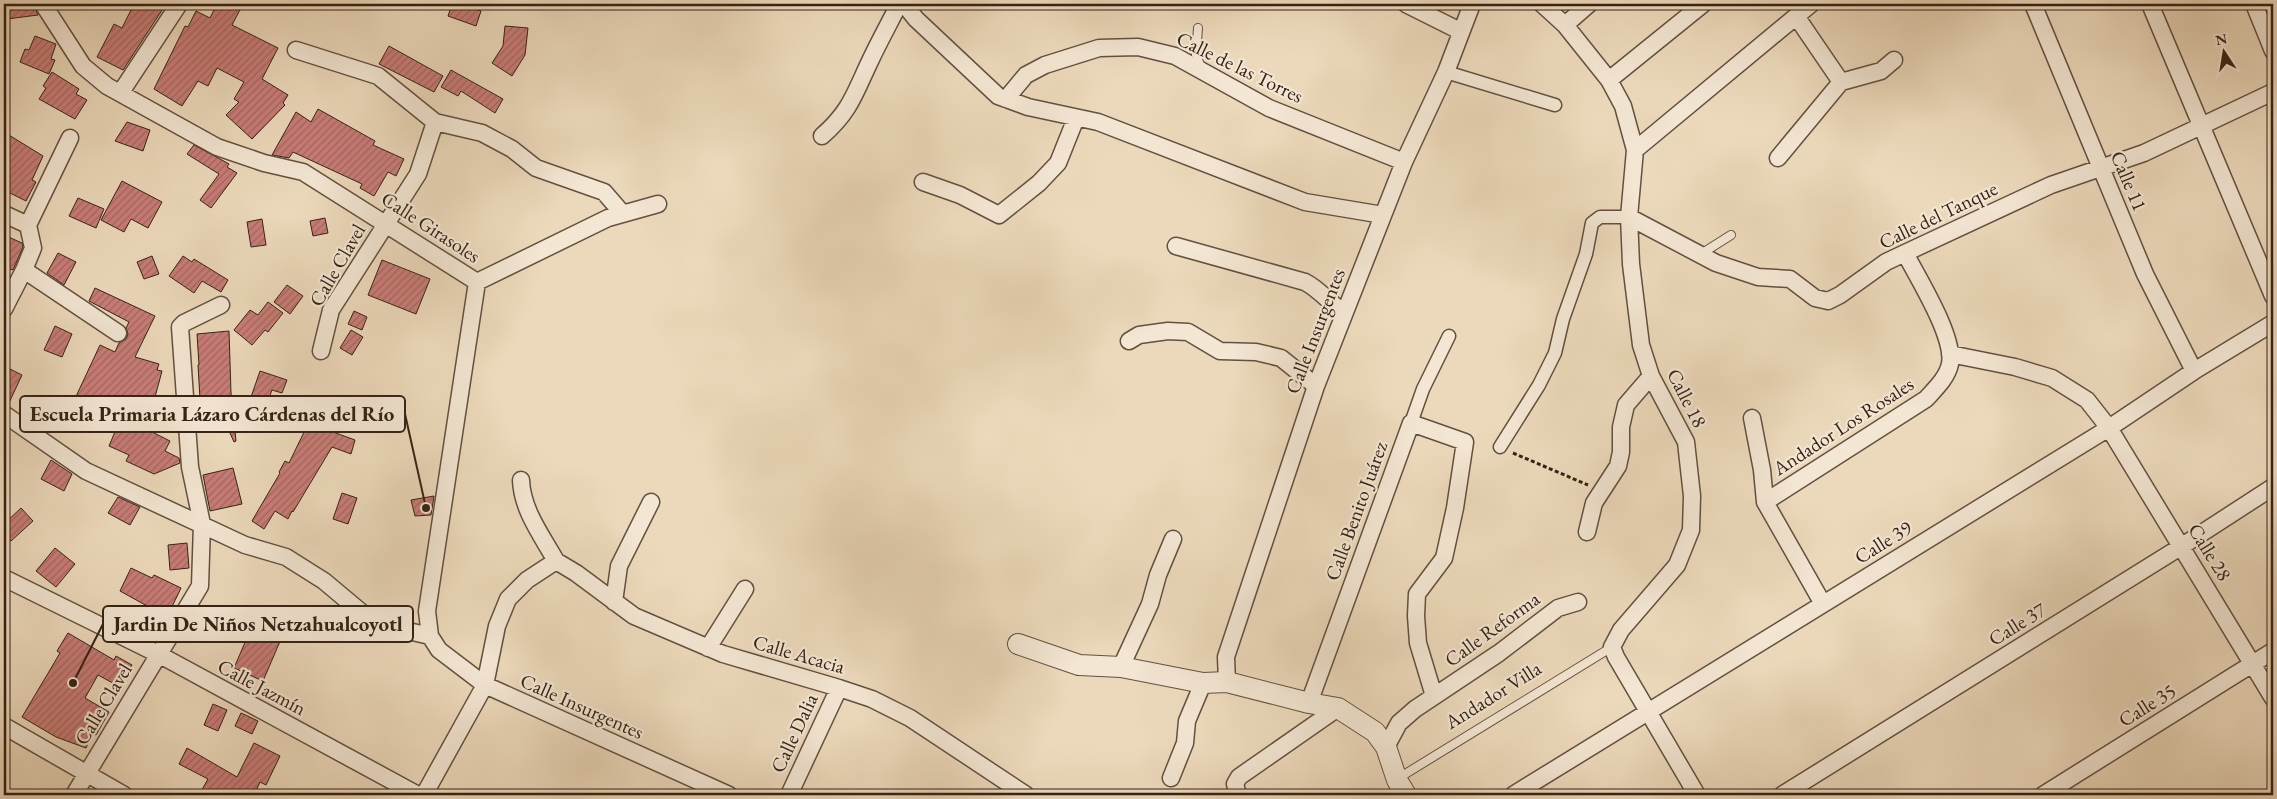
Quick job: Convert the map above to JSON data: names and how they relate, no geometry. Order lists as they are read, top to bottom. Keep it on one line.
{"streets":{"street":["Calle de las Torres","Calle 11","Calle del Tanque","Calle Girasoles","Calle Clavel","Calle Insurgentes","Calle 18","Andador Los Rosales","Calle Benito Juárez","Calle 39","Calle 28","Calle 37","Calle Reforma","Calle Acacia","Calle Jazmín","Calle 35","Calle Dalia"],"lane":["Andador Villa"]},"crossings":[["Calle de las Torres","Calle Insurgentes"],["Calle 11","Calle del Tanque"],["Calle 11","Calle 39"],["Calle del Tanque","Calle 18"],["Calle Girasoles","Calle Clavel"],["Calle Girasoles","Calle Insurgentes"],["Calle Clavel","Calle Jazmín"],["Calle 18","Andador Villa"],["Andador Los Rosales","Calle 28"],["Calle 39","Calle 28"],["Calle 28","Calle 37"],["Calle 28","Calle 35"],["Calle Acacia","Calle Dalia"]],"places":["Escuela Primaria Lázaro Cárdenas del Río","Jardin De Niños Netzahualcoyotl"],"north":"top"}
